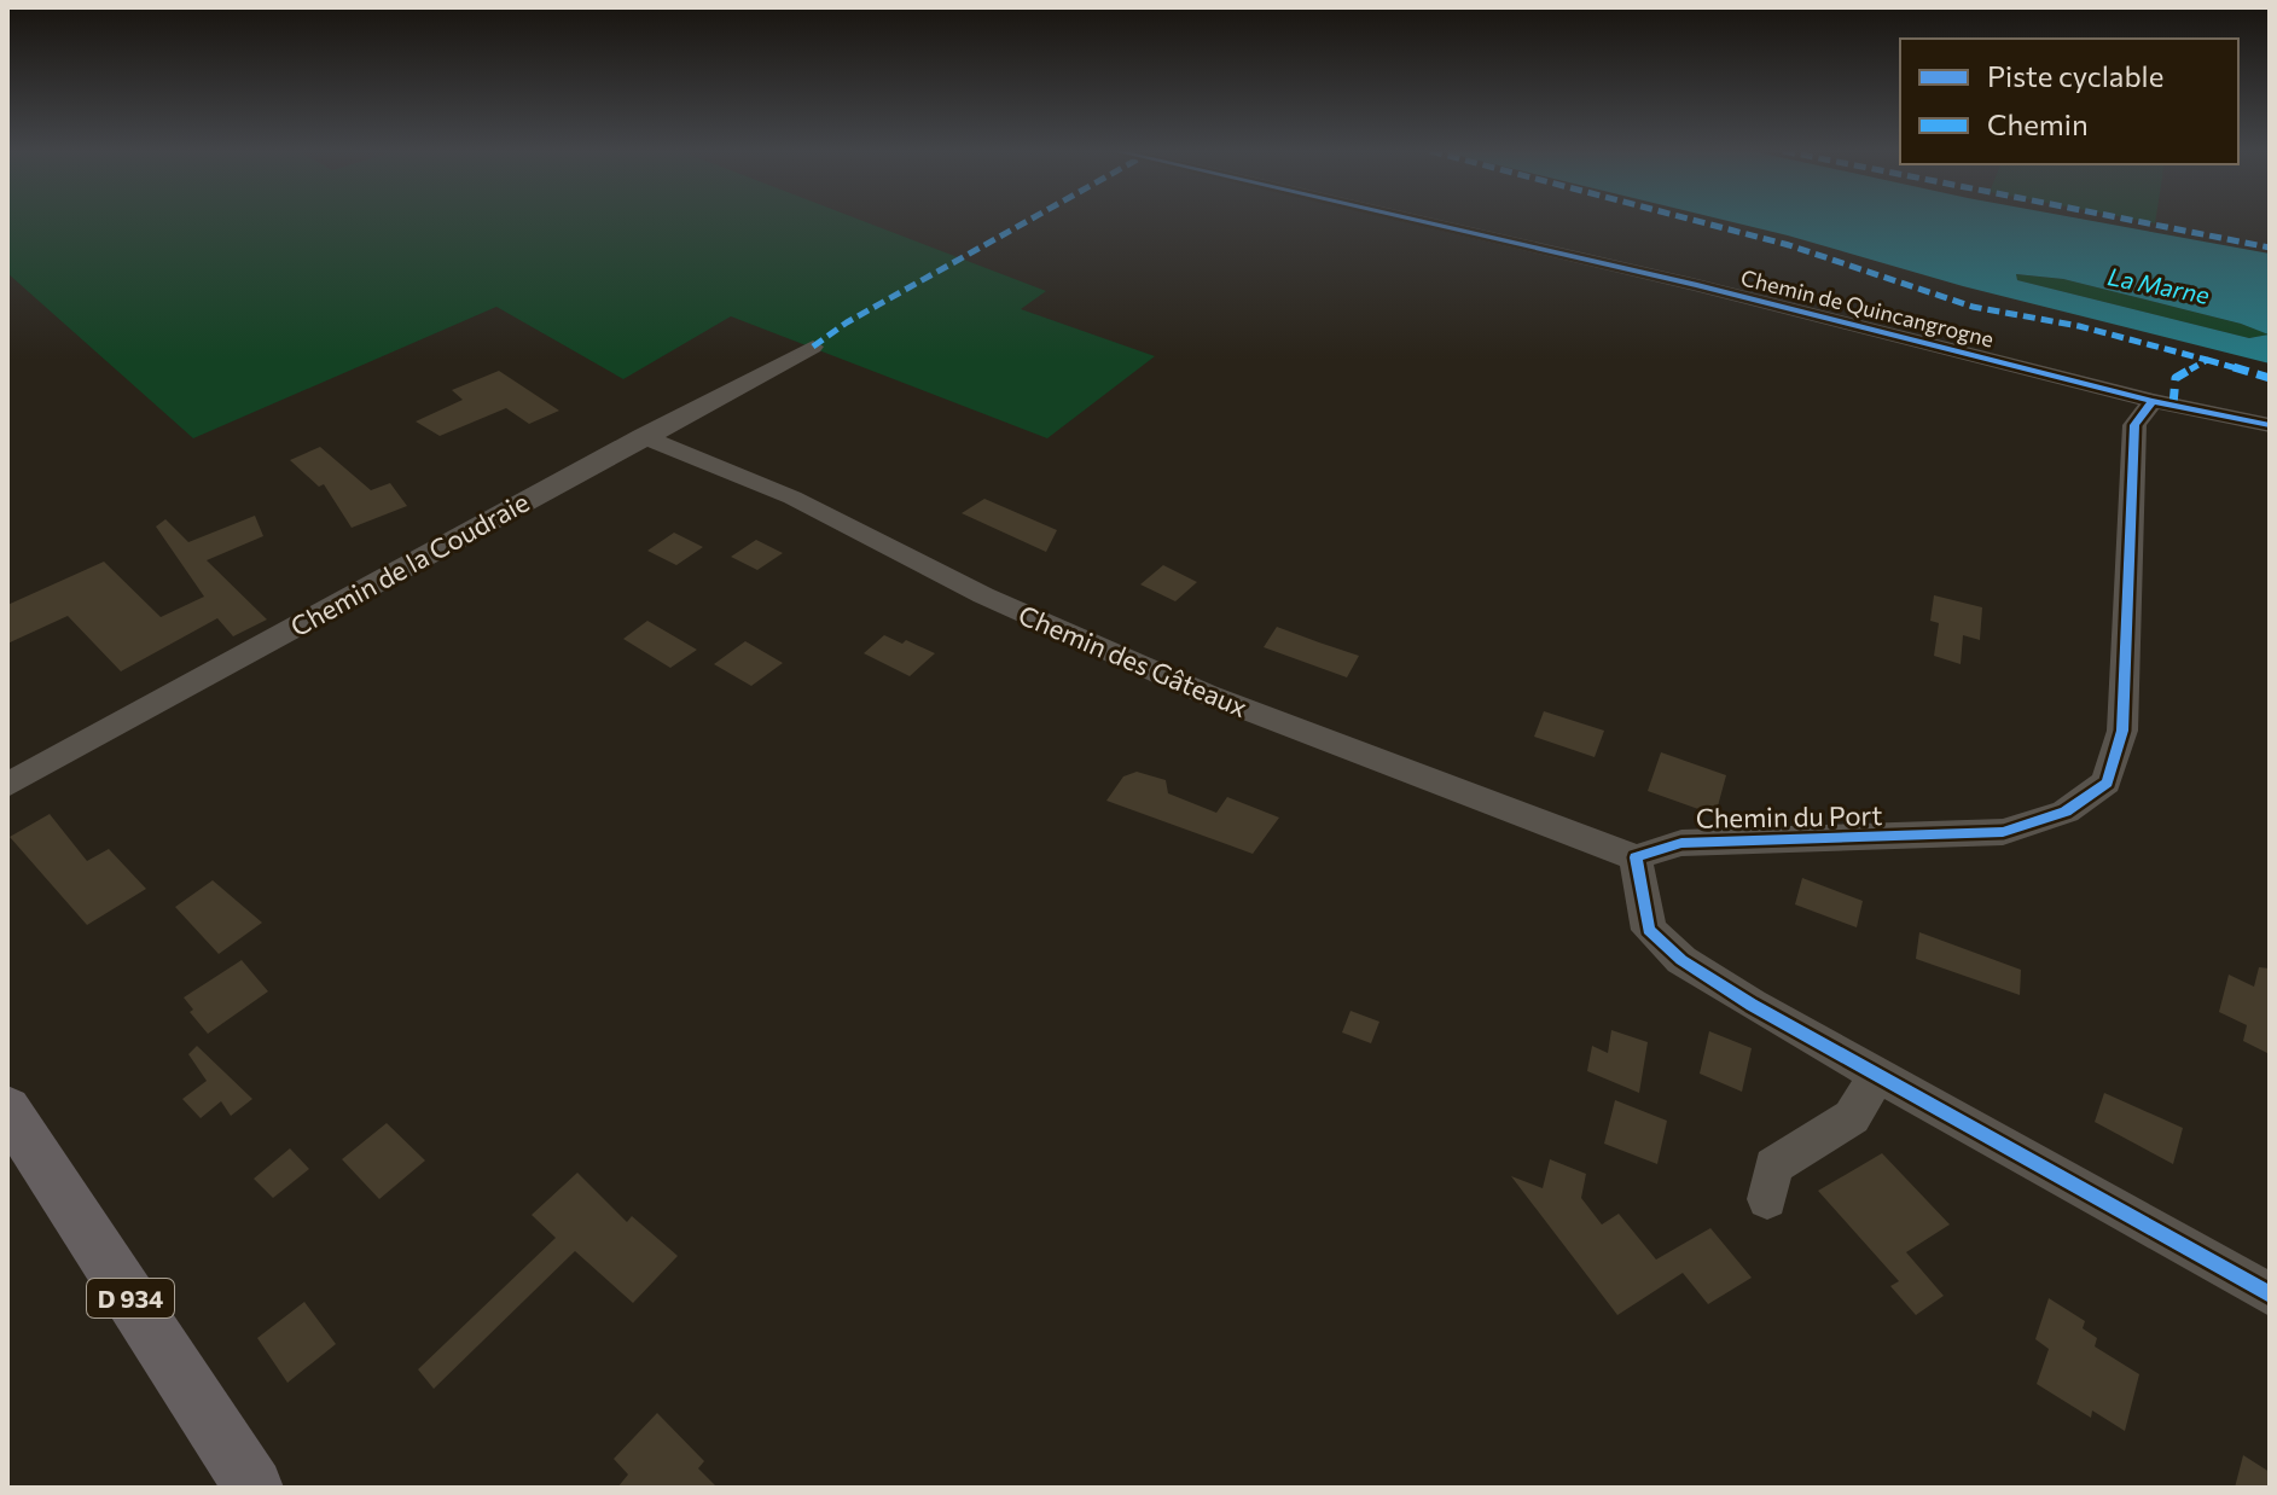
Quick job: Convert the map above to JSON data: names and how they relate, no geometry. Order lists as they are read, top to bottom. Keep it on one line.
{"streets":{"main road":["D 934"],"street":["Chemin de Quincangrogne","Chemin de la Coudraie","Chemin des Gâteaux","Chemin du Port"]},"crossings":[["Chemin de Quincangrogne","Chemin du Port"],["Chemin de la Coudraie","Chemin des Gâteaux"],["Chemin des Gâteaux","Chemin du Port"]],"water":["La Marne"],"legend":["Piste cyclable","Chemin"]}
